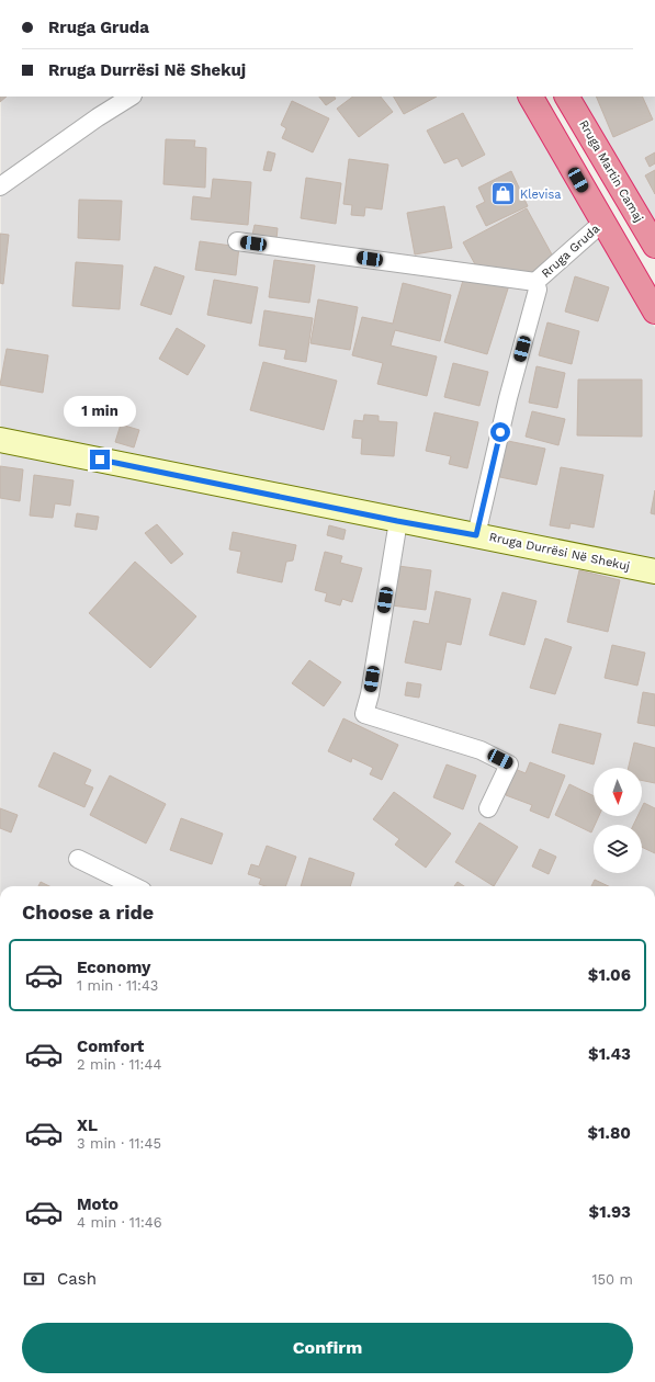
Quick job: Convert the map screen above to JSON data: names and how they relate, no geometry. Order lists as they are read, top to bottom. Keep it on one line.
{"streets":{"highway":["Rruga Martin Camaj"],"street":["Rruga Gruda","Rruga Durrësi Në Shekuj"]},"crossings":[["Rruga Gruda","Rruga Durrësi Në Shekuj"]],"places":{"shop":["Klevisa"]},"north":"bottom","page":{"banner":["Rruga Gruda","Rruga Durrësi Në Shekuj"],"bubble":"1 min","heading":"Choose a ride","list":[{"name":"Economy","note":"1 min · 11:43","value":"$1.06"},{"name":"Comfort","note":"2 min · 11:44","value":"$1.43"},{"name":"XL","note":"3 min · 11:45","value":"$1.80"},{"name":"Moto","note":"4 min · 11:46","value":"$1.93"}],"pay":["Cash","150 m"],"buttons":"Confirm"}}
